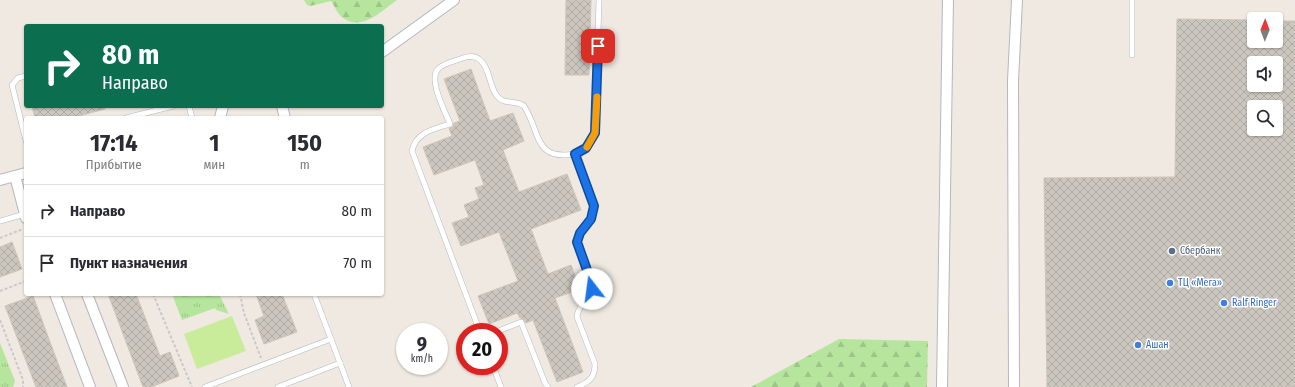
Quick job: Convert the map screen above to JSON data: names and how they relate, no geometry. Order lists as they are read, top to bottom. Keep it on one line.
{"places":["Сбербанк","ТЦ «Мега»","Ralf Ringer","Ашан"],"north":"top","page":{"turn":["80 m","Направо"],"eta":["17:14","Прибытие","1","мин","150","m"],"list":[{"name":"Направо","value":"80 m"},{"name":"Пункт назначения","value":"70 m"}],"speed":"9 km/h","limit":"20"}}
